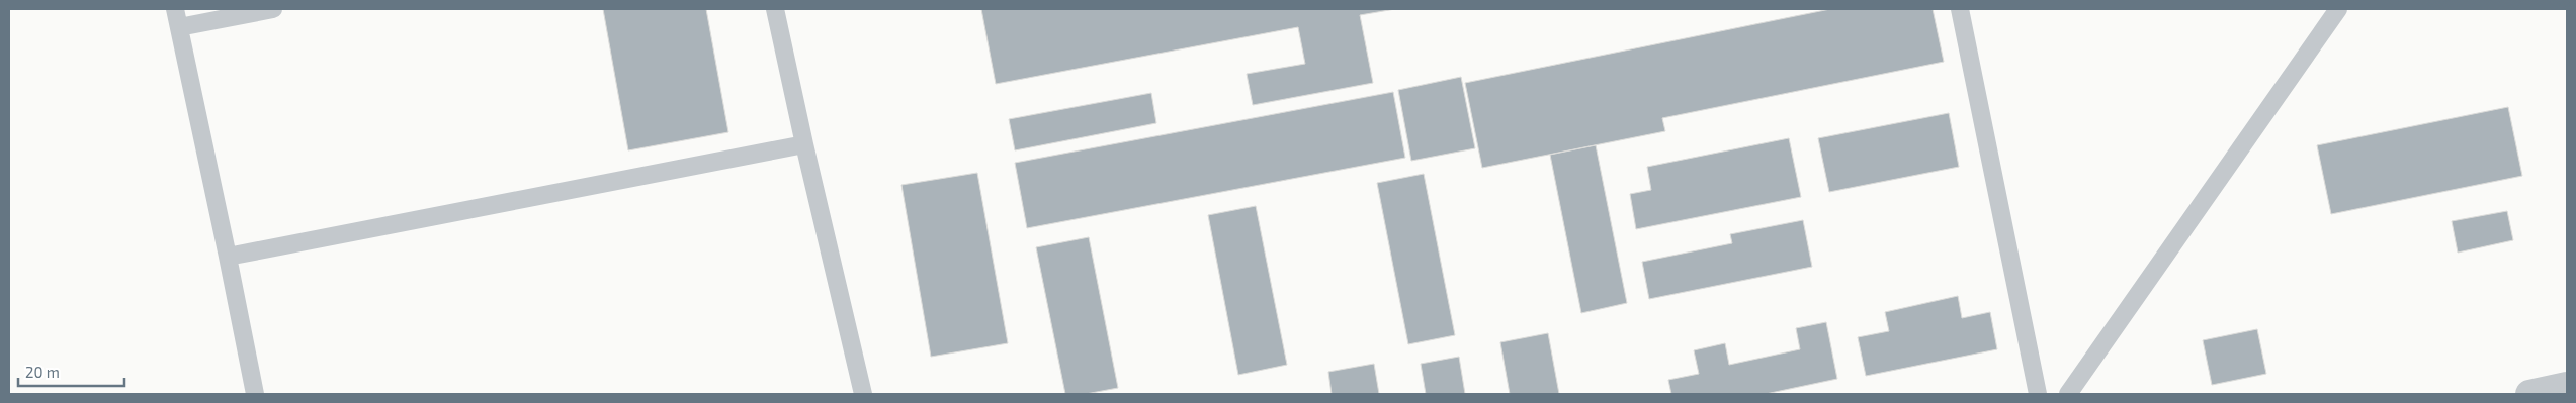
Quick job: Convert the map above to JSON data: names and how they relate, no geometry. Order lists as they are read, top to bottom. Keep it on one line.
{"scale_bar":"20 m"}
